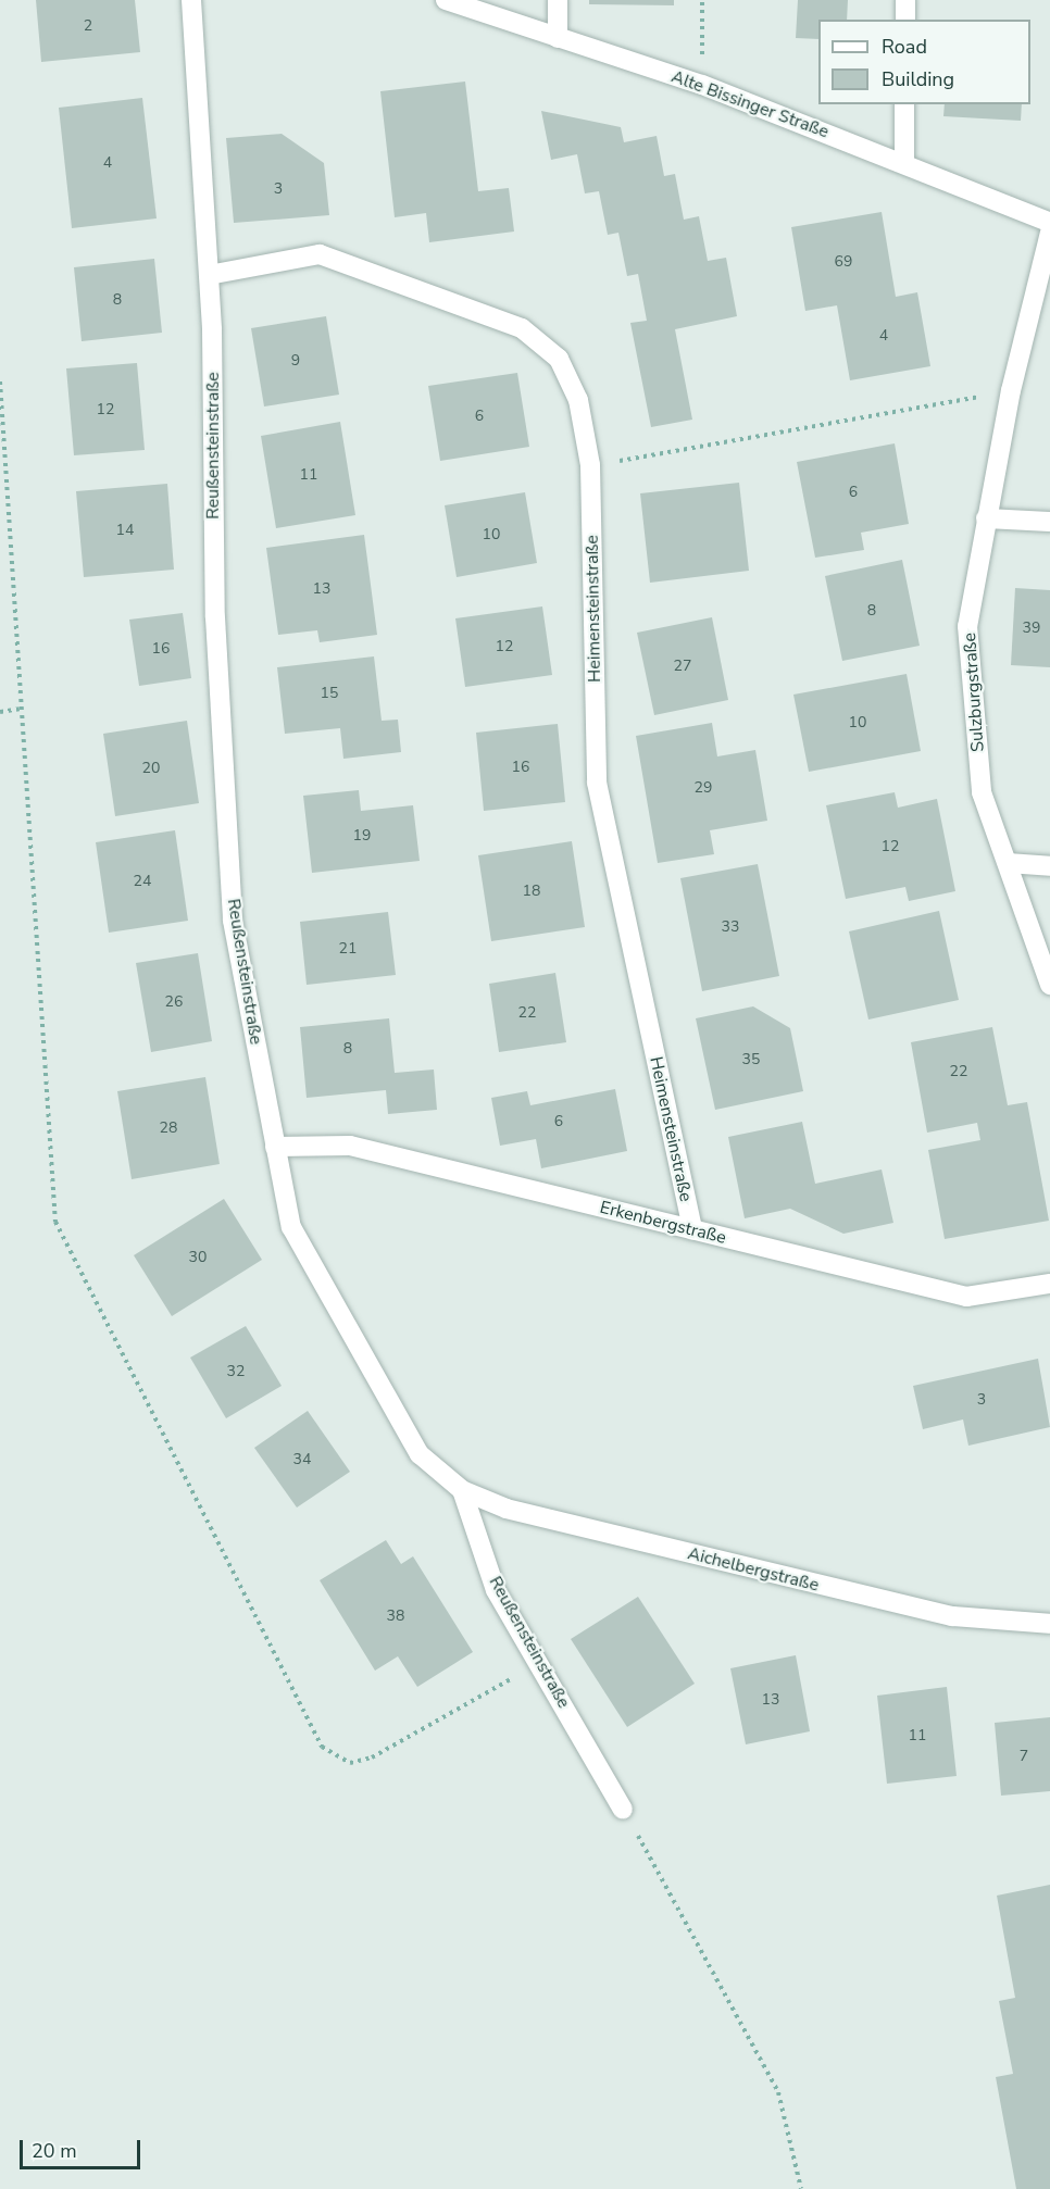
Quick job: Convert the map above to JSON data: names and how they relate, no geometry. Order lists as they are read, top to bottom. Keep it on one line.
{"streets":{"street":["Alte Bissinger Straße","Reußensteinstraße","Heimensteinstraße","Sulzburgstraße","Erkenbergstraße","Aichelbergstraße"]},"crossings":[["Reußensteinstraße","Heimensteinstraße"],["Reußensteinstraße","Erkenbergstraße"],["Reußensteinstraße","Aichelbergstraße"],["Heimensteinstraße","Erkenbergstraße"]],"house_numbers":["2","4","3","69","8","4","9","12","6","11","6","14","10","13","8","39","12","16","27","15","10","16","20","29","19","12","24","18","33","21","26","22","8","35","22","6","28","30","32","3","34","38","13","11","7"],"legend":["Road","Building"],"scale_bar":"20 m"}
